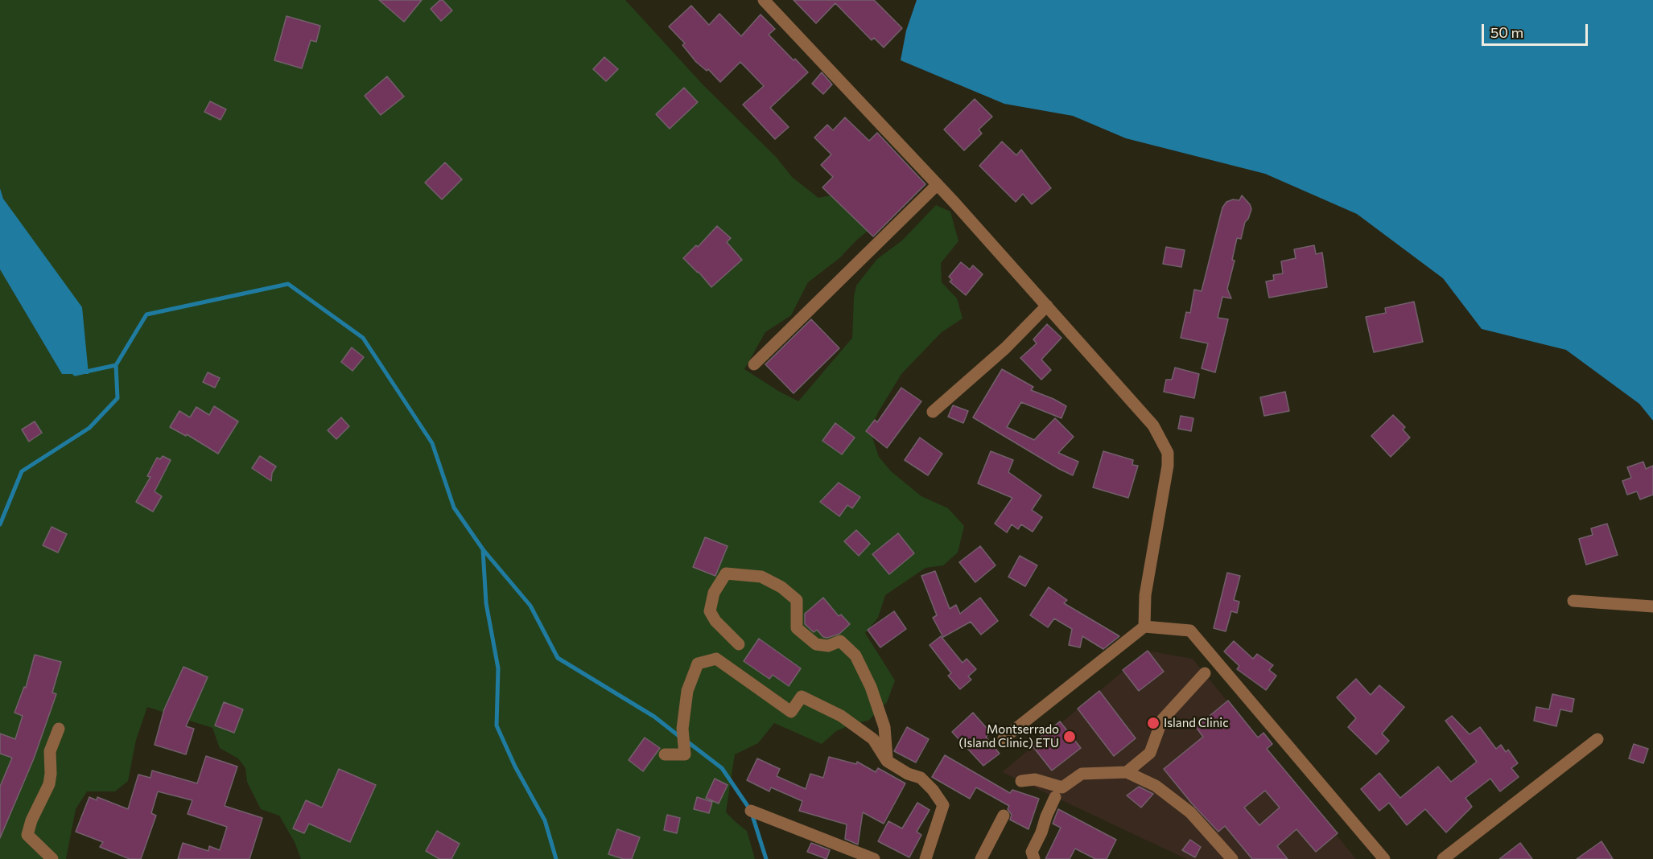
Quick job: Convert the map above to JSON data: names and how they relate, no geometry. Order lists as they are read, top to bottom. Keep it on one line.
{"places":["Island Clinic","Montserrado (Island Clinic) ETU"],"scale_bar":"50 m"}
